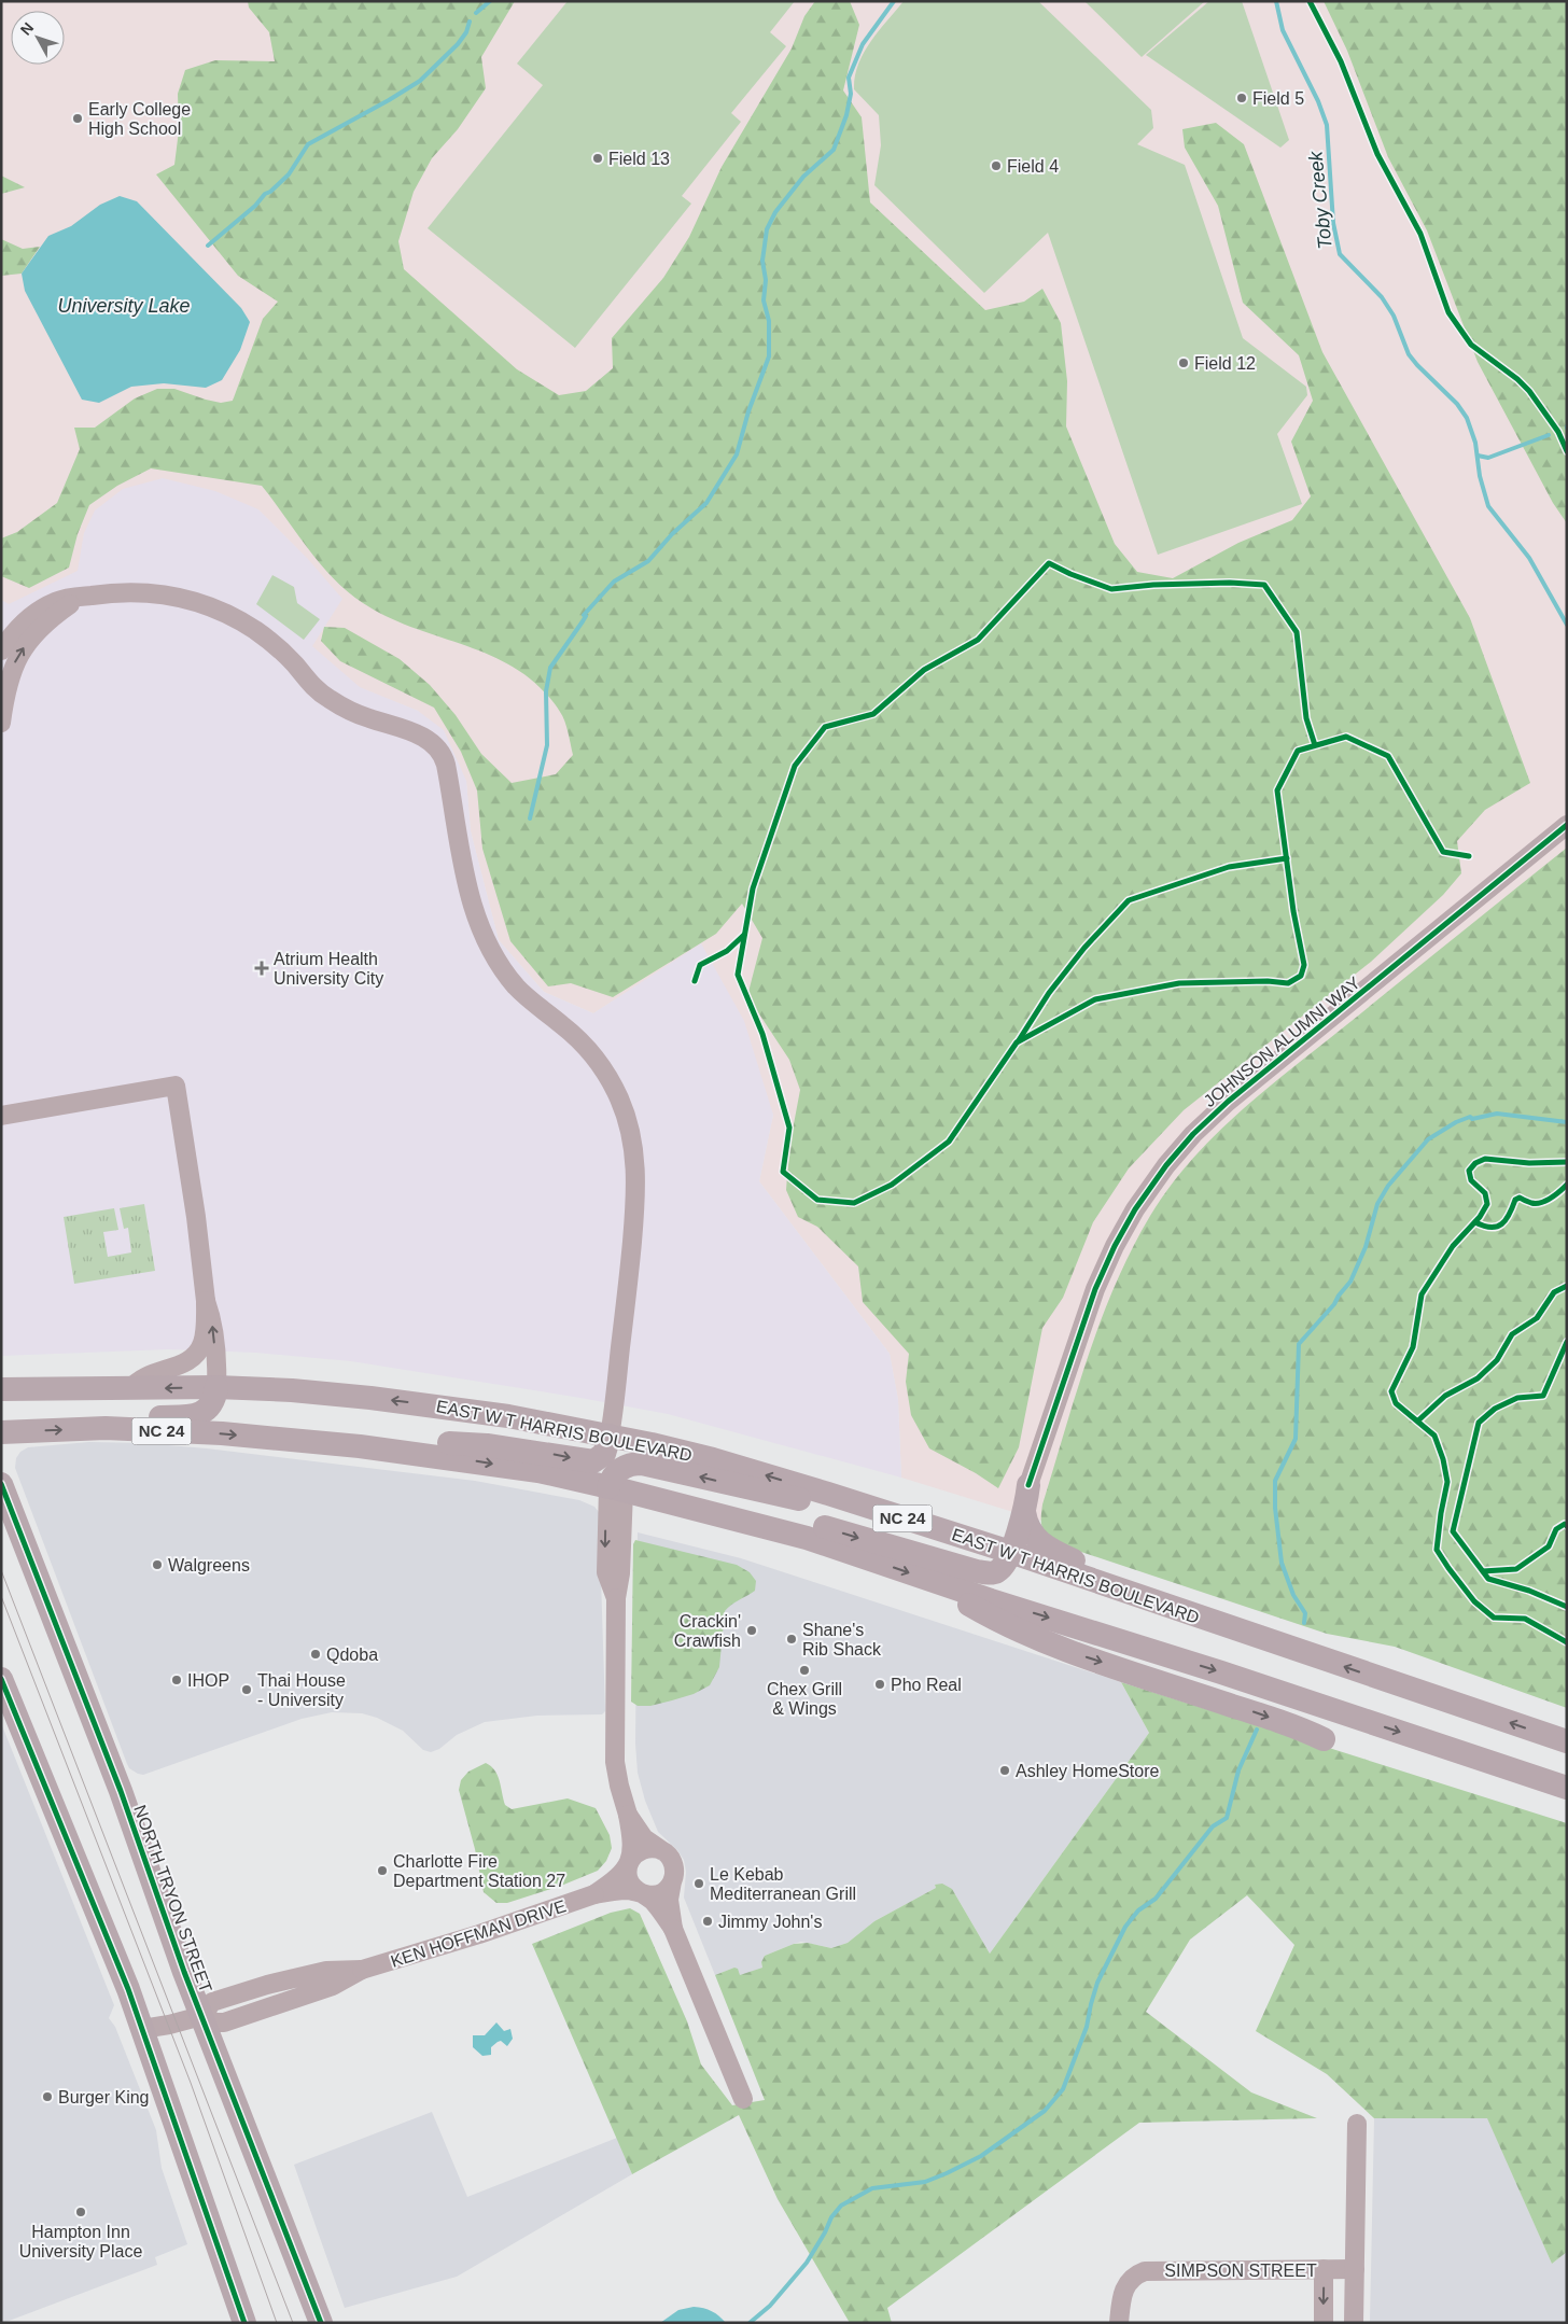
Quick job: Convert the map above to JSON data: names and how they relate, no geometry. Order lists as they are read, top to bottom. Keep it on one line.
{"streets":{"main road":["EAST W T HARRIS BOULEVARD","NC 24","NORTH TRYON STREET"],"street":["JOHNSON ALUMNI WAY","KEN HOFFMAN DRIVE","SIMPSON STREET"]},"crossings":[["NORTH TRYON STREET","KEN HOFFMAN DRIVE"]],"water":["Toby Creek","University Lake"],"places":{"other":["Field 5","Early College High School","Field 13","Field 4","Field 12","Walgreens","Crackin' Crawfish","Shane's Rib Shack","Qdoba","Chex Grill & Wings","IHOP","Pho Real","Thai House - University","Ashley HomeStore","Charlotte Fire Department Station 27","Le Kebab Mediterranean Grill","Jimmy John's","Burger King","Hampton Inn University Place"],"health":["Atrium Health University City"]},"north":"top left"}
